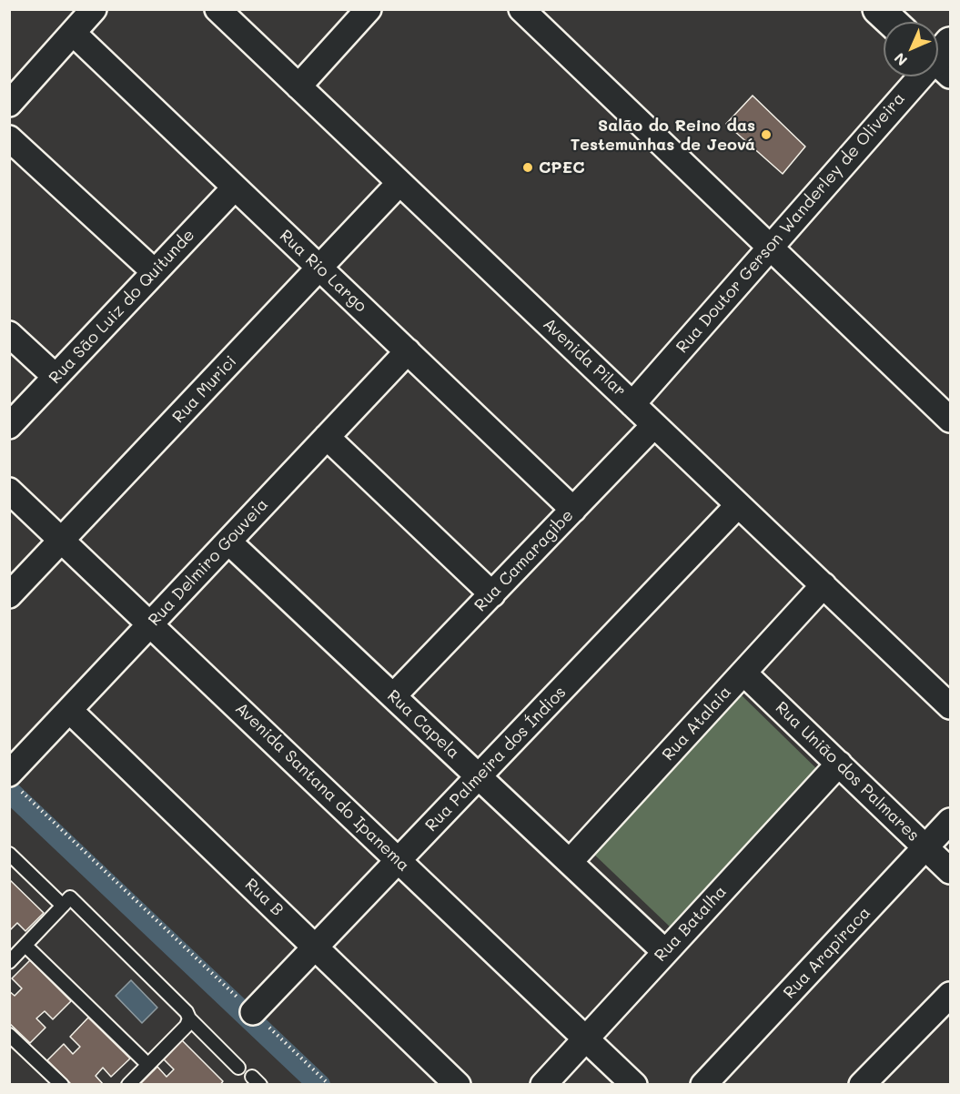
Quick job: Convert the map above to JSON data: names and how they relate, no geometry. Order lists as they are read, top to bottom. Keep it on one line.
{"streets":{"street":["Rua Doutor Gerson Wanderley de Oliveira","Rua Rio Largo","Rua São Luiz do Quitunde","Avenida Pilar","Rua Murici","Rua Camaragibe","Rua Delmiro Gouveia","Rua Atalaia","Rua Capela","Rua Palmeira dos Índios","Rua União dos Palmares","Avenida Santana do Ipanema","Rua B","Rua Batalha","Rua Arapiraca"]},"crossings":[["Rua Doutor Gerson Wanderley de Oliveira","Avenida Pilar"],["Rua Rio Largo","Rua São Luiz do Quitunde"],["Rua Rio Largo","Rua Murici"],["Rua Rio Largo","Rua Camaragibe"],["Rua Rio Largo","Rua Delmiro Gouveia"],["Avenida Pilar","Rua Murici"],["Avenida Pilar","Rua Camaragibe"],["Avenida Pilar","Rua Atalaia"],["Avenida Pilar","Rua Palmeira dos Índios"],["Rua Murici","Avenida Santana do Ipanema"],["Rua Camaragibe","Rua Capela"],["Rua Delmiro Gouveia","Rua Capela"],["Rua Delmiro Gouveia","Avenida Santana do Ipanema"],["Rua Delmiro Gouveia","Rua B"],["Rua Atalaia","Rua Capela"],["Rua Atalaia","Rua União dos Palmares"],["Rua Capela","Rua Palmeira dos Índios"],["Rua Capela","Rua Batalha"],["Rua Palmeira dos Índios","Avenida Santana do Ipanema"],["Rua Palmeira dos Índios","Rua B"],["Rua União dos Palmares","Rua Batalha"],["Rua União dos Palmares","Rua Arapiraca"],["Avenida Santana do Ipanema","Rua Batalha"]],"places":["Salão do Reino das Testemunhas de Jeová","CPEC"],"north":"bottom left"}
